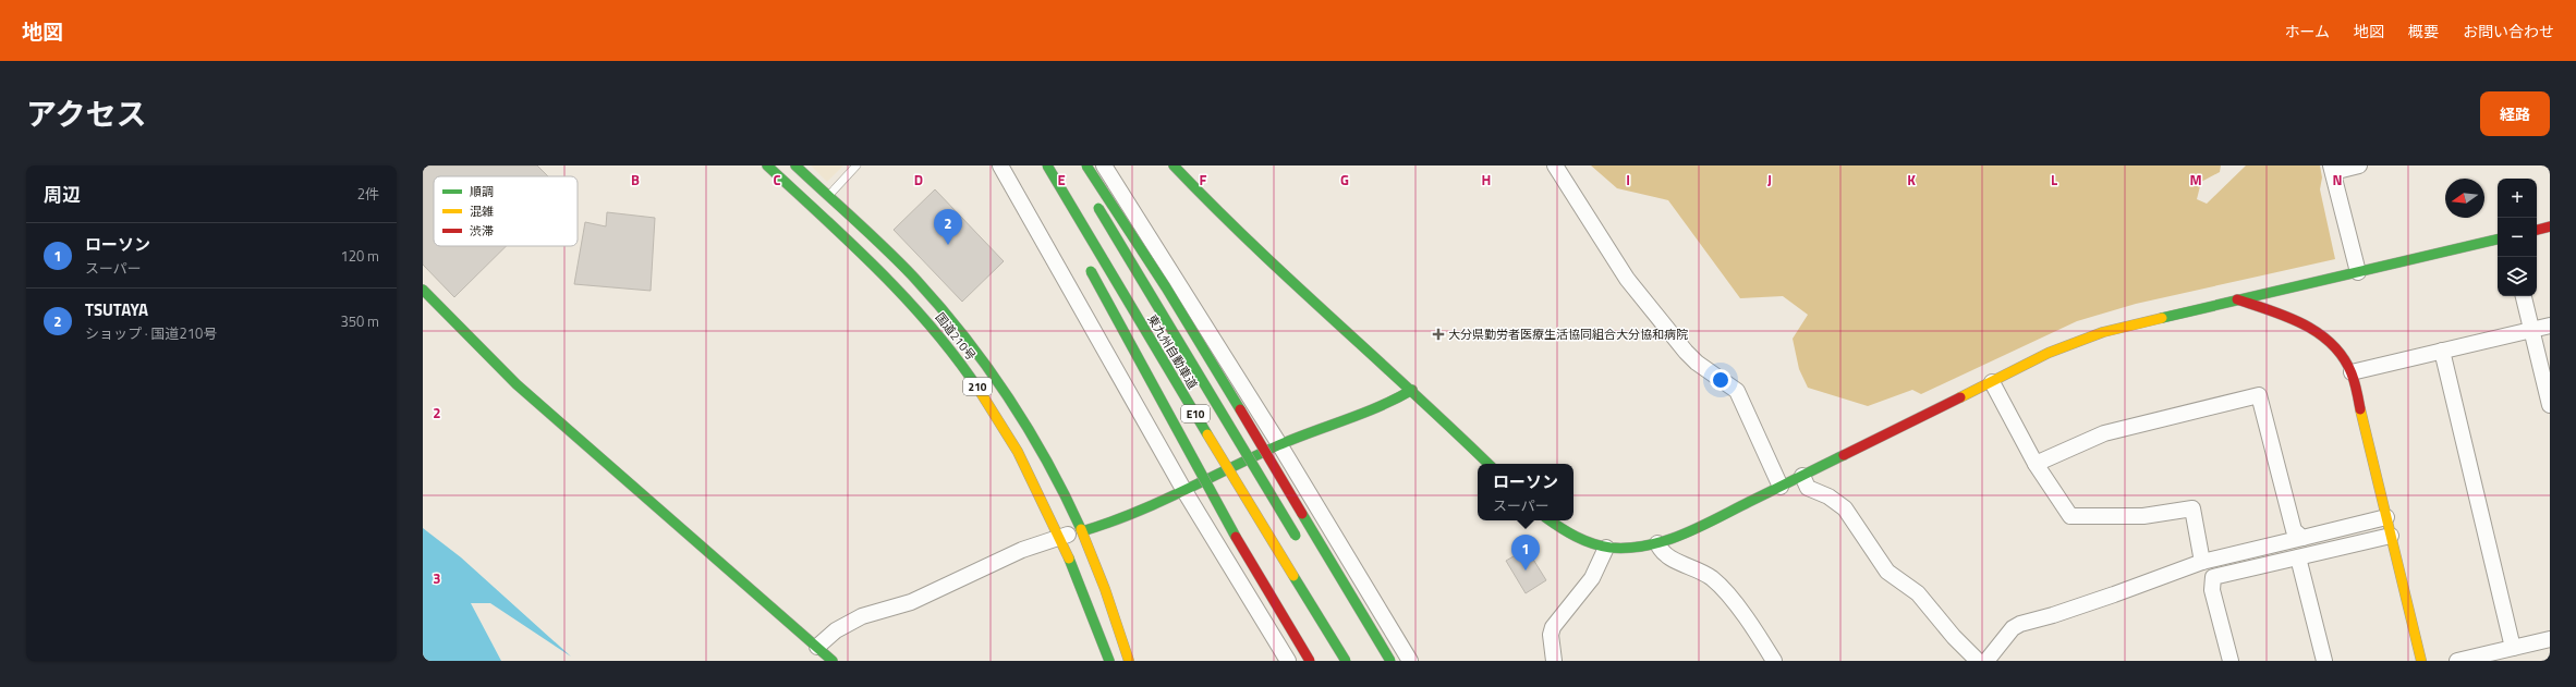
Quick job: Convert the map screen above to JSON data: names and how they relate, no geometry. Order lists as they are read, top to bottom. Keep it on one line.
{"streets":{"main road":["国道210号","東九州自動車道","210","E10"]},"places":{"health":["大分県勤労者医療生活協同組合大分協和病院"]},"legend":["順調","混雑","渋滞"],"north":"left","page":{"header":"地図","nav":["ホーム","地図","概要","お問い合わせ"],"title":"アクセス","buttons":"経路","heading":["周辺","2件"],"map_buttons":["+","−"],"pins":["2","1"],"list":[{"mark":"1","name":"ローソン","note":"スーパー","value":"120 m"},{"mark":"2","name":"TSUTAYA","note":"ショップ · 国道210号","value":"350 m"}],"popup":["ローソン","スーパー"]},"grid":{"columns":["B","C","D","E","F","G","H","I","J","K","L","M","N"],"rows":["2","3"]}}
